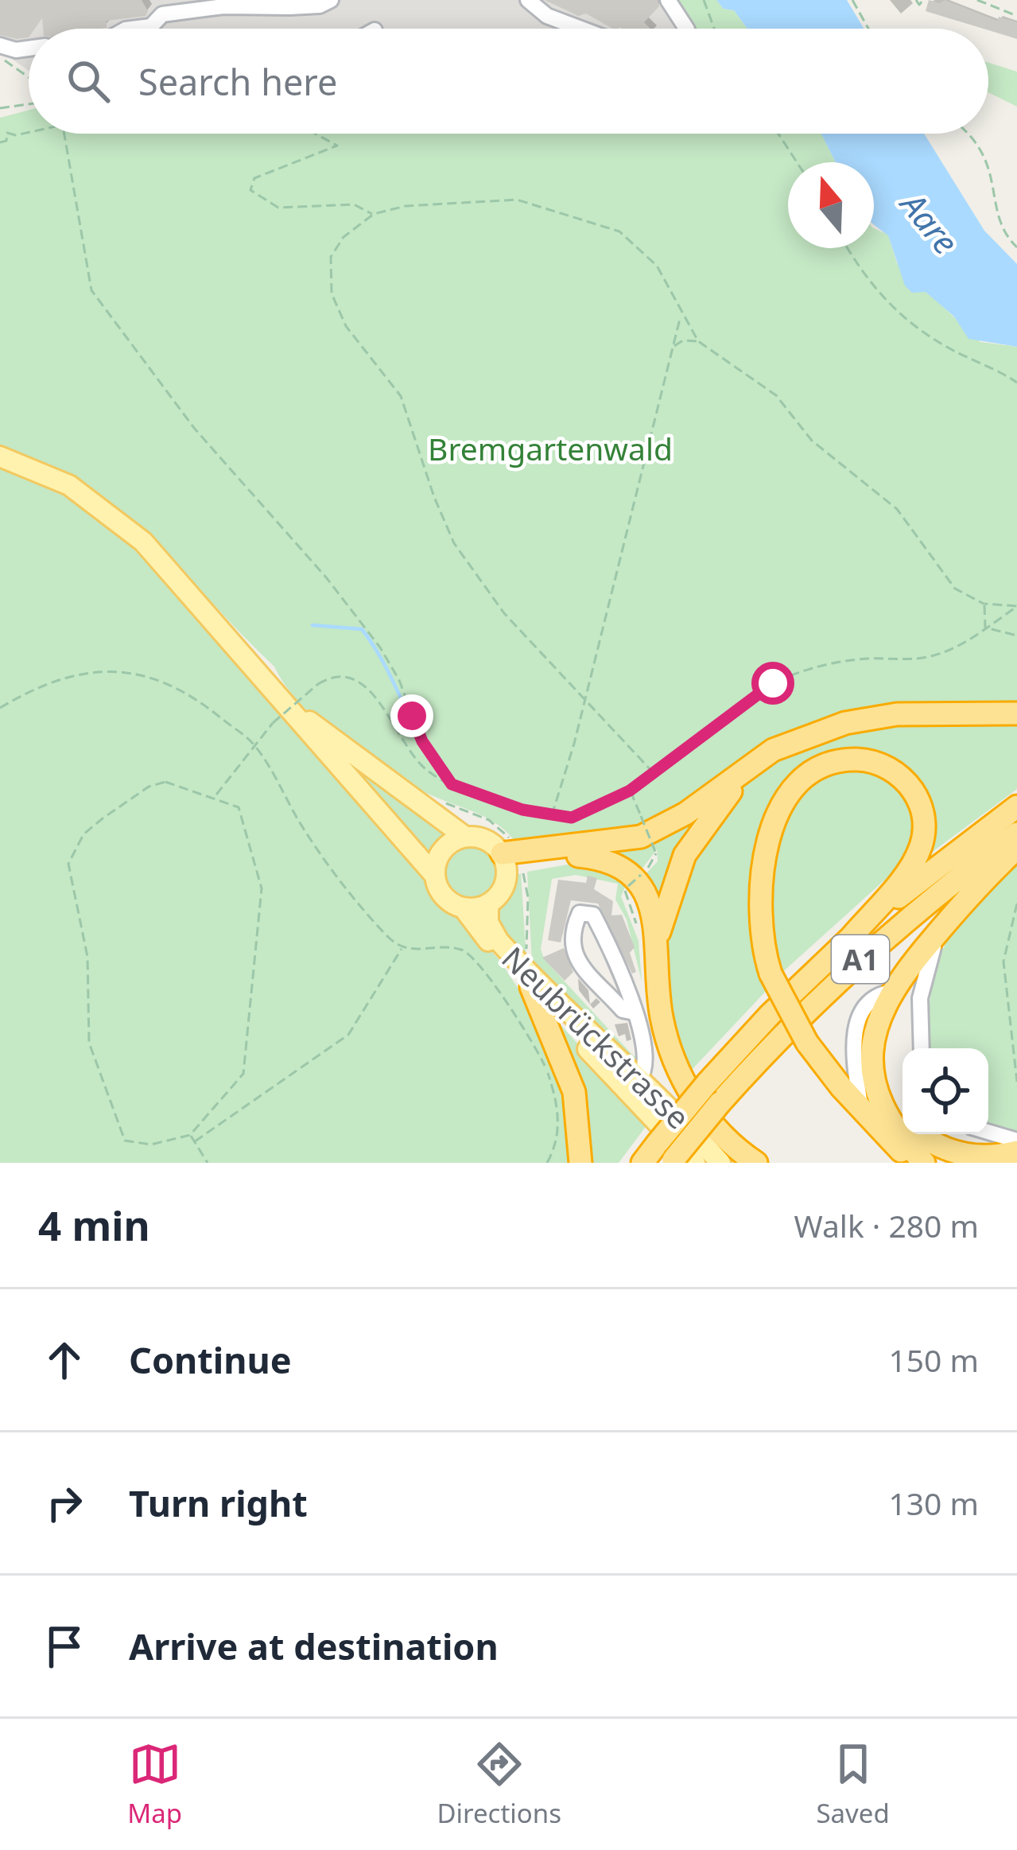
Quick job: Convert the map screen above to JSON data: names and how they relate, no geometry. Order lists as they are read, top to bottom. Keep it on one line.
{"streets":{"highway":["A1"],"main road":["Neubrückstrasse"]},"crossings":[["A1","Neubrückstrasse"]],"water":["Aare"],"parks":["Bremgartenwald"],"north":"top","page":{"search":"Search here","heading":["4 min","Walk · 280 m"],"list":[["Continue","150 m"],["Turn right","130 m"],"Arrive at destination"],"nav":["Map","Directions","Saved"]}}
